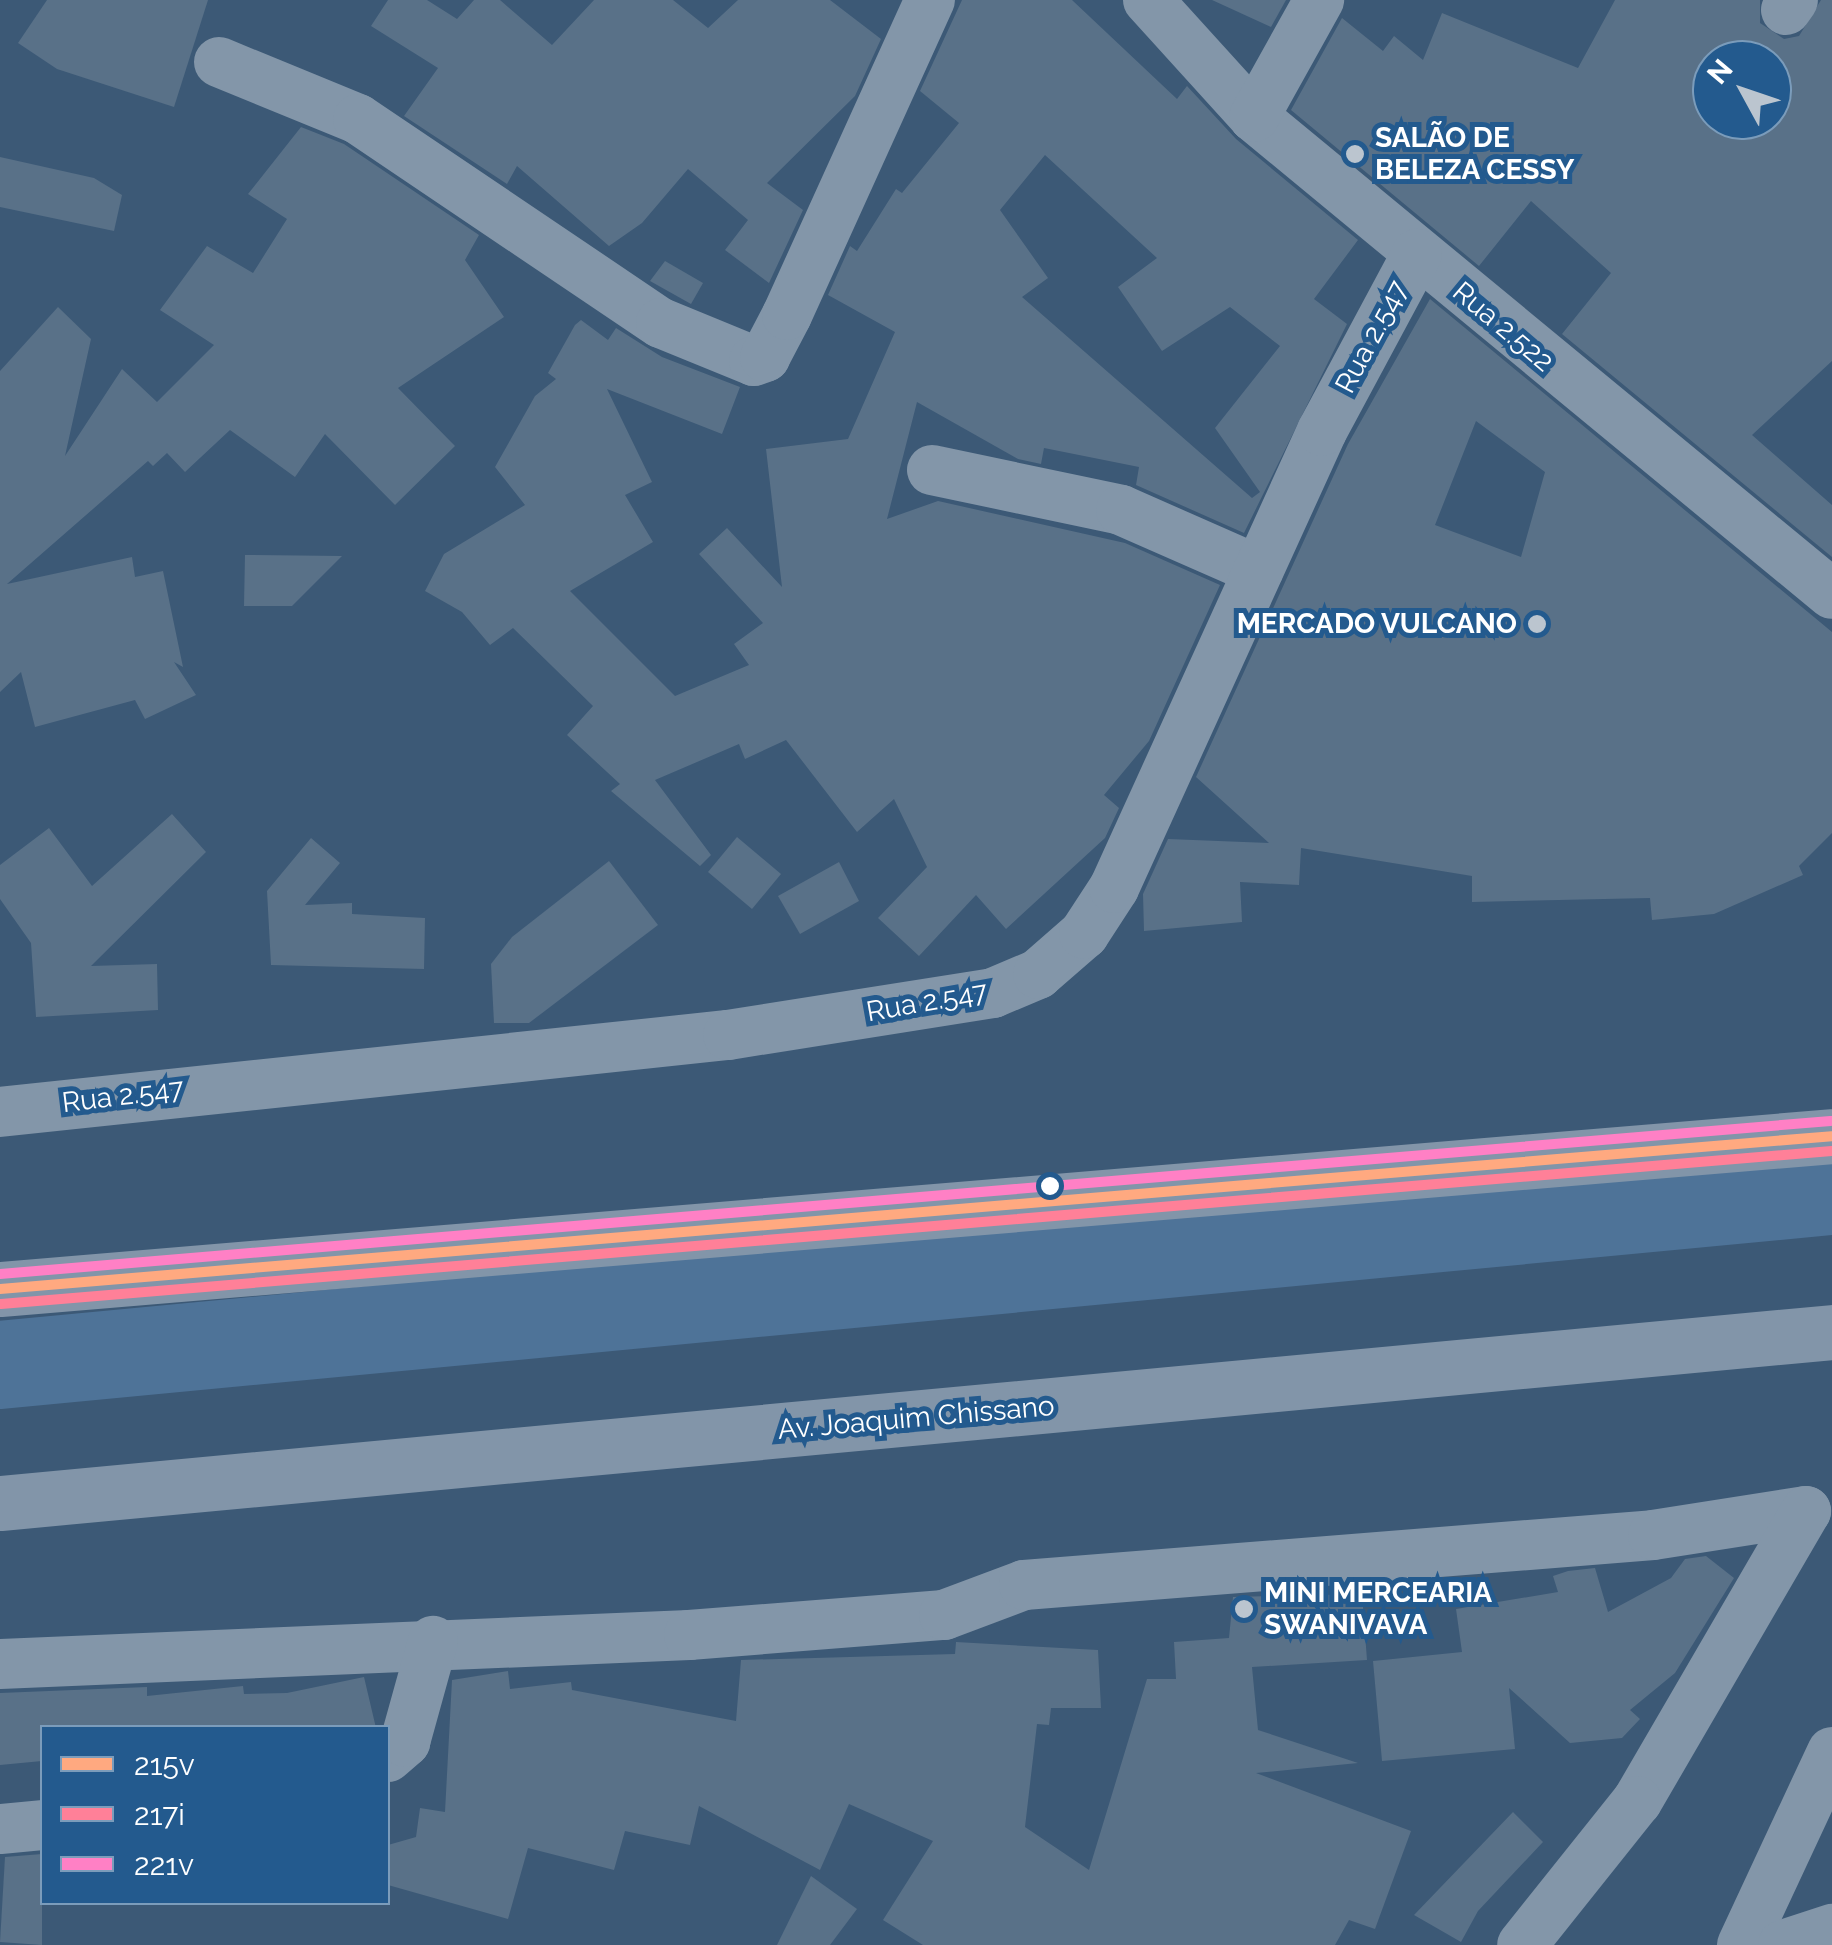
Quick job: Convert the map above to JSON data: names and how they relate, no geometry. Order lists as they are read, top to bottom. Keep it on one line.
{"streets":{"main road":["Av. Joaquim Chissano"],"street":["Rua 2.522","Rua 2.547"]},"crossings":[["Rua 2.522","Rua 2.547"]],"places":["SALÃO DE BELEZA CESSY","MERCADO VULCANO","MINI MERCEARIA SWANIVAVA"],"lines":["transit line 221v","transit line 215v","transit line 217i"],"legend":["215v","217i","221v"],"north":"top left"}
